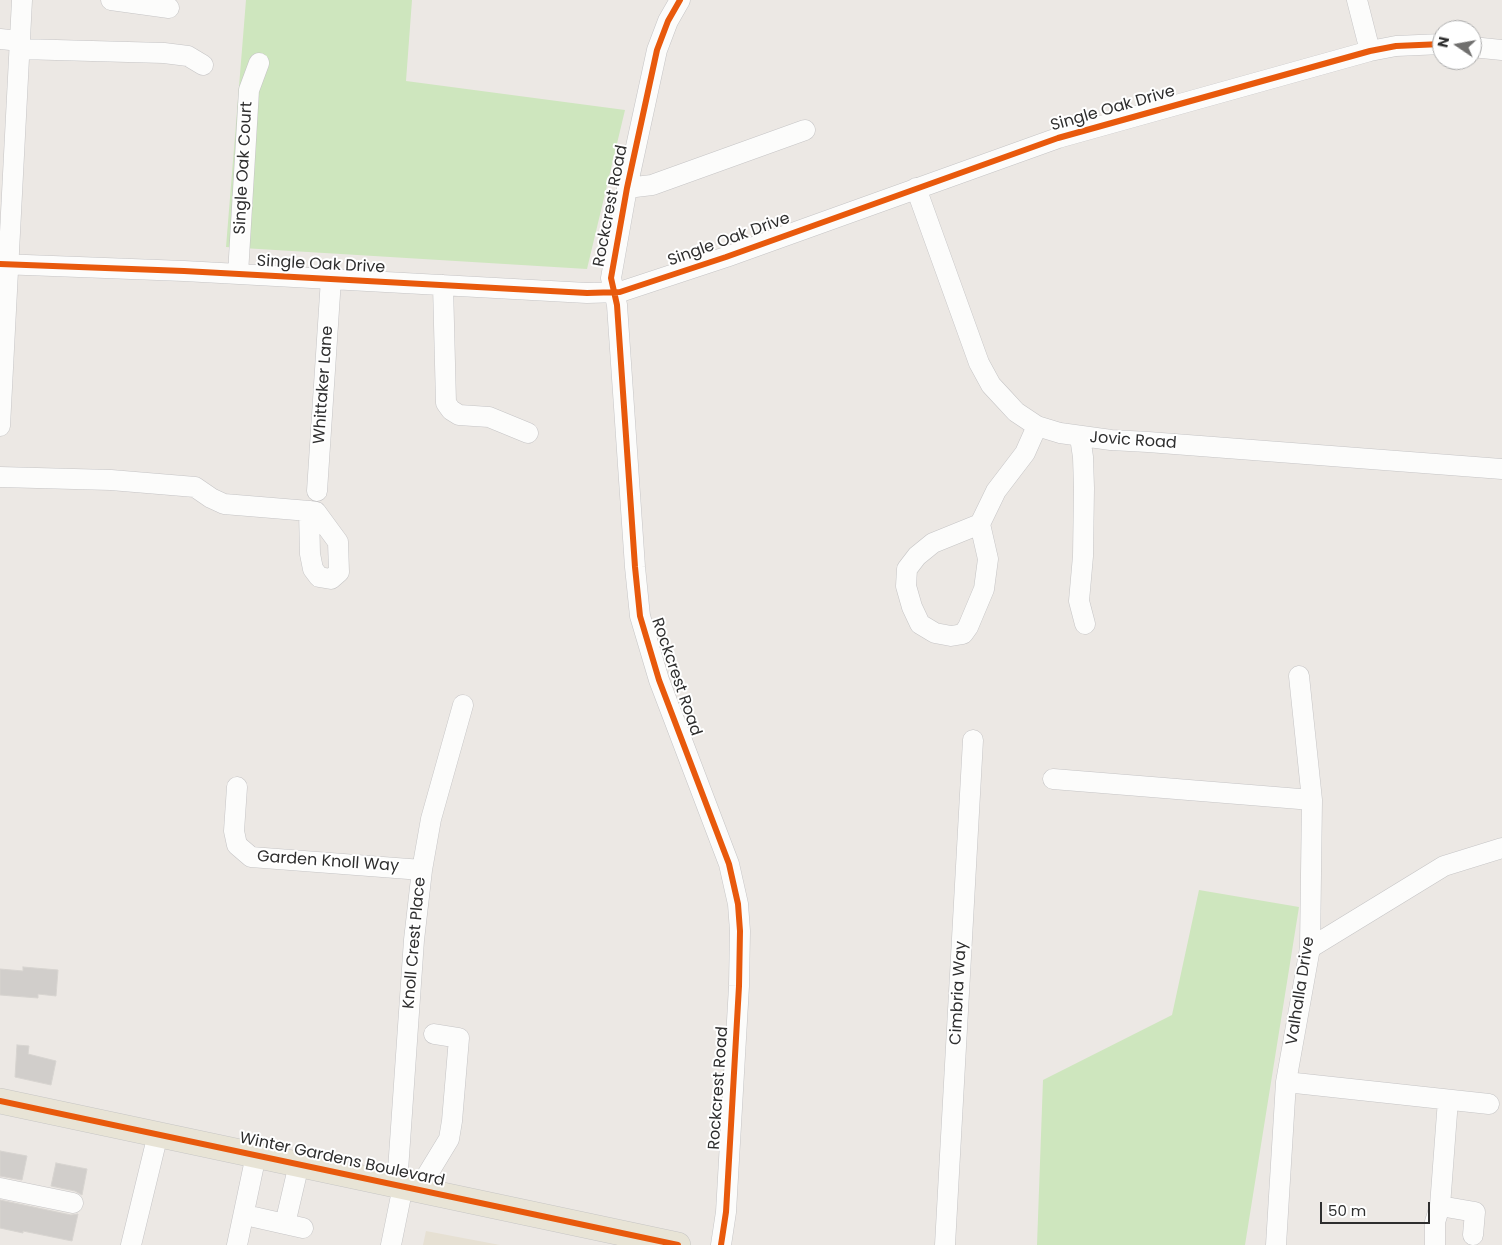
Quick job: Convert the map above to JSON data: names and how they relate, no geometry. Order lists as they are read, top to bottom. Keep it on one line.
{"streets":{"main road":["Winter Gardens Boulevard"],"street":["Single Oak Drive","Single Oak Court","Rockcrest Road","Whittaker Lane","Jovic Road","Garden Knoll Way","Knoll Crest Place","Valhalla Drive","Cimbria Way"]},"crossings":[["Single Oak Drive","Single Oak Court"],["Single Oak Drive","Rockcrest Road"],["Single Oak Drive","Whittaker Lane"],["Single Oak Drive","Jovic Road"],["Garden Knoll Way","Knoll Crest Place"],["Knoll Crest Place","Winter Gardens Boulevard"]],"scale_bar":"50 m","north":"left"}
